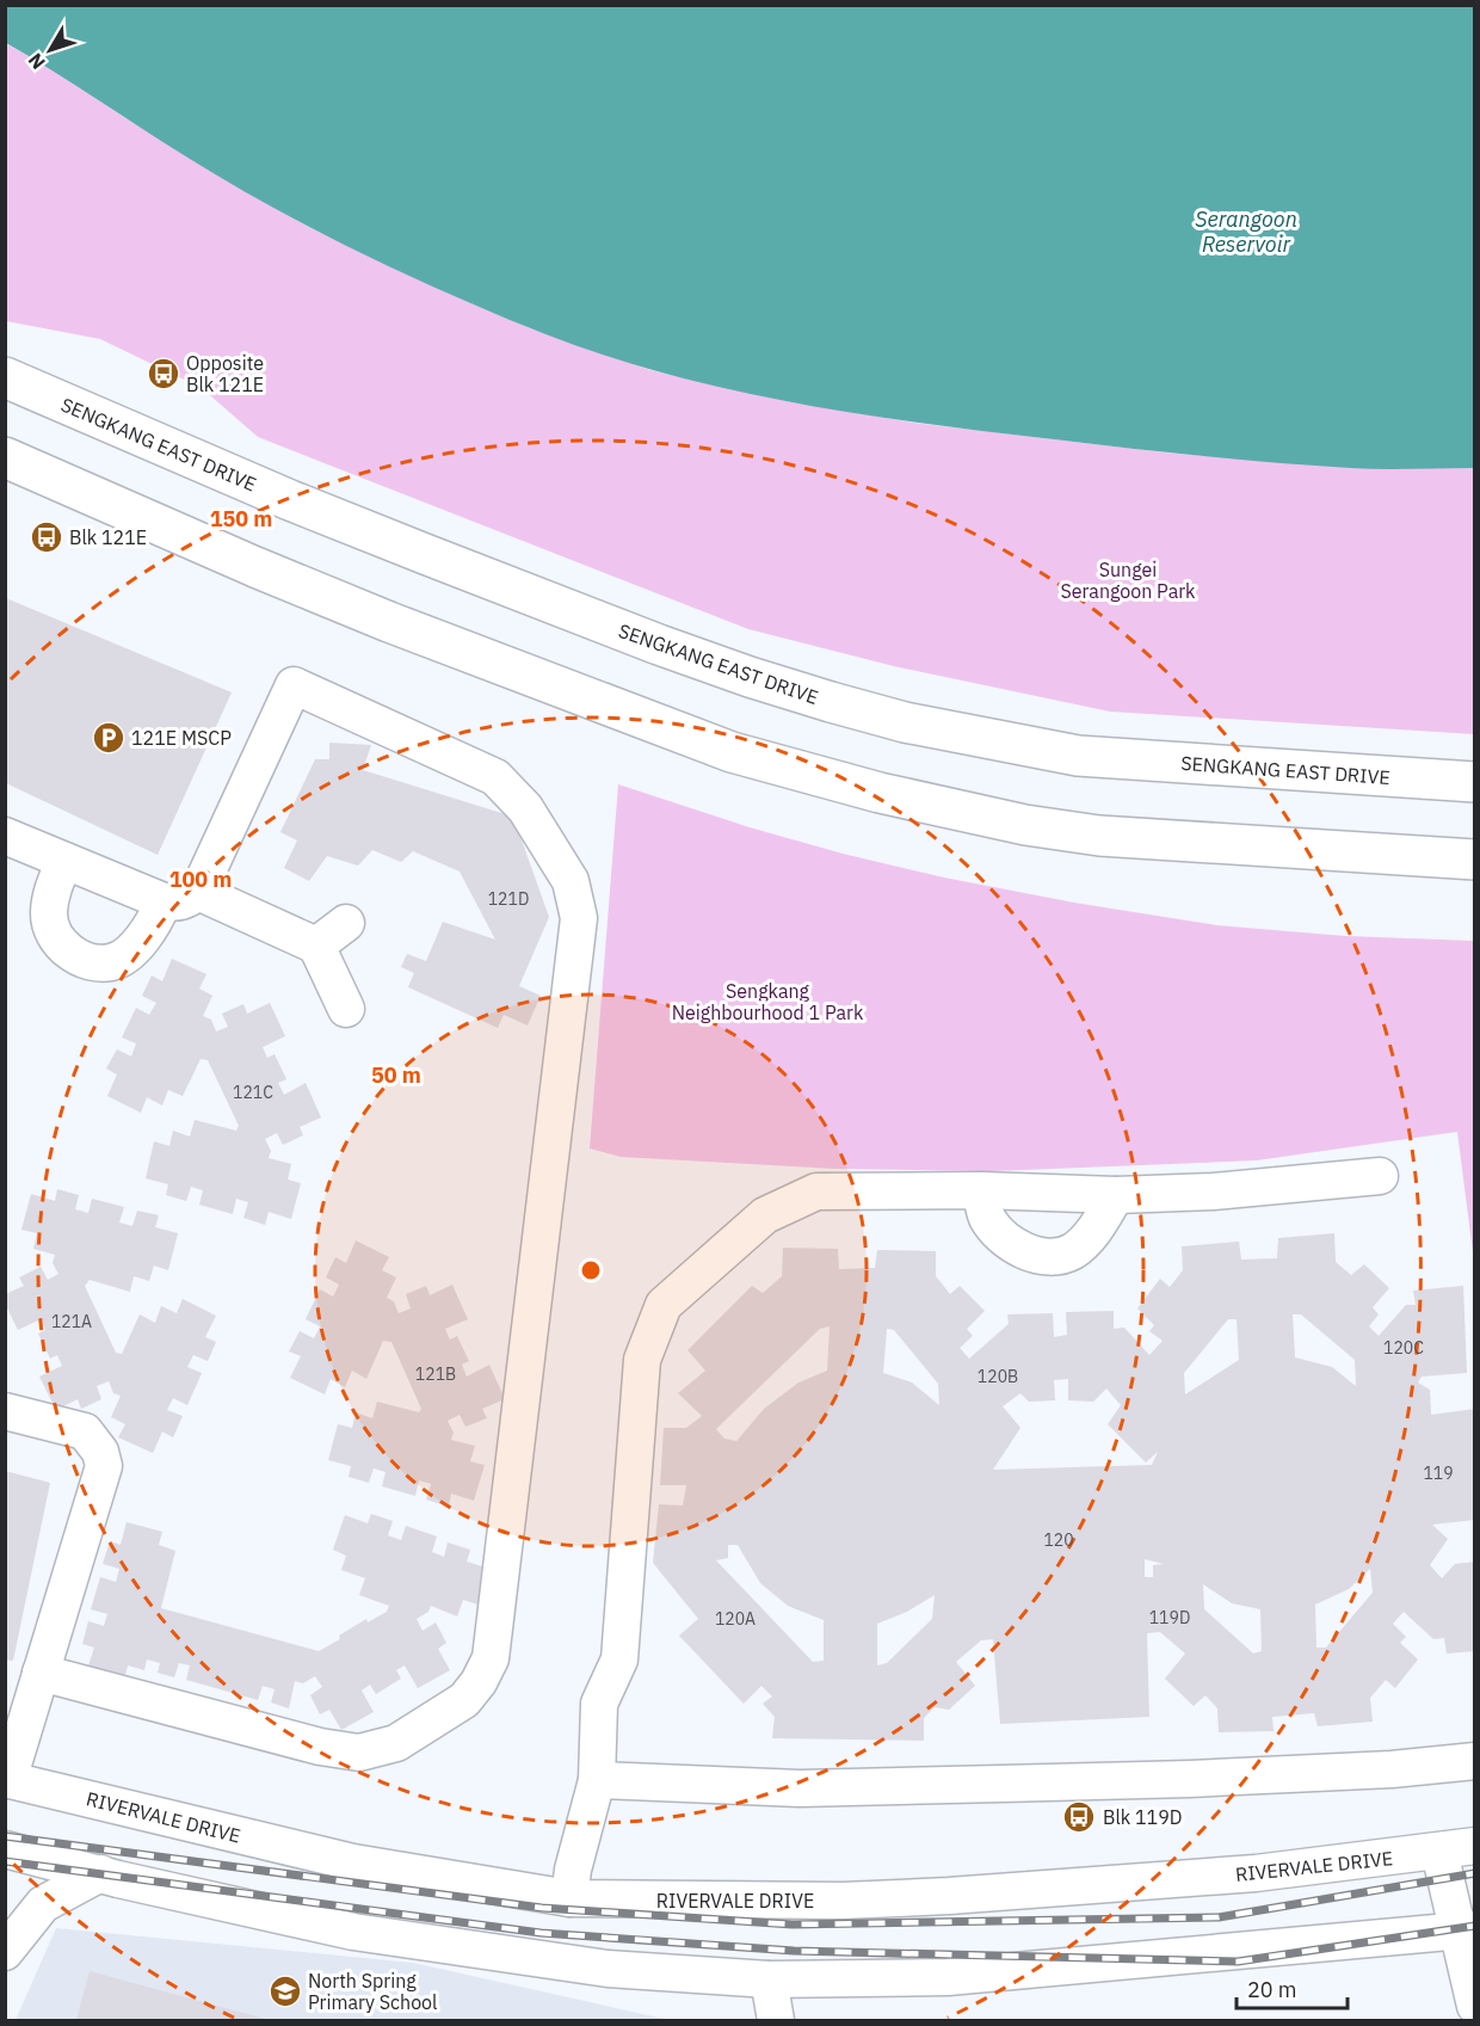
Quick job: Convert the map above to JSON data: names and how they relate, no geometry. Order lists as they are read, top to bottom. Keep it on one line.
{"streets":{"main road":["SENGKANG EAST DRIVE"],"street":["RIVERVALE DRIVE"]},"water":["Serangoon Reservoir"],"parks":["Sungei Serangoon Park","Sengkang Neighbourhood 1 Park"],"places":{"bus stop":["Opposite Blk 121E","Blk 121E","Blk 119D"],"parking":["121E MSCP"],"school or university":["North Spring Primary School"]},"house_numbers":["121D","121C","121A","120C","121B","120B","119","120","119D","120A"],"scale_bar":"20 m","north":"bottom left","rings":["150 m","100 m","50 m"]}
